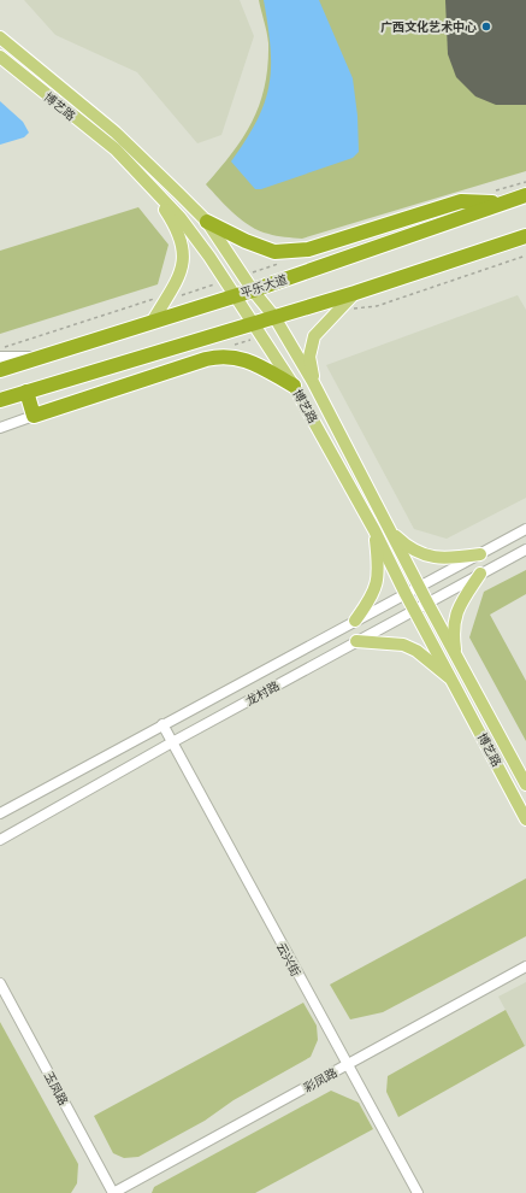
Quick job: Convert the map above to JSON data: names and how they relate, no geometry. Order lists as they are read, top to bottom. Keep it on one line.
{"streets":{"highway":["平乐大道"],"main road":["博艺路"],"street":["龙村路","云兴街","彩凤路","玉凤路"]},"crossings":[["博艺路","平乐大道"],["博艺路","龙村路"],["龙村路","云兴街"],["云兴街","彩凤路"],["彩凤路","玉凤路"]],"places":["广西文化艺术中心"]}
